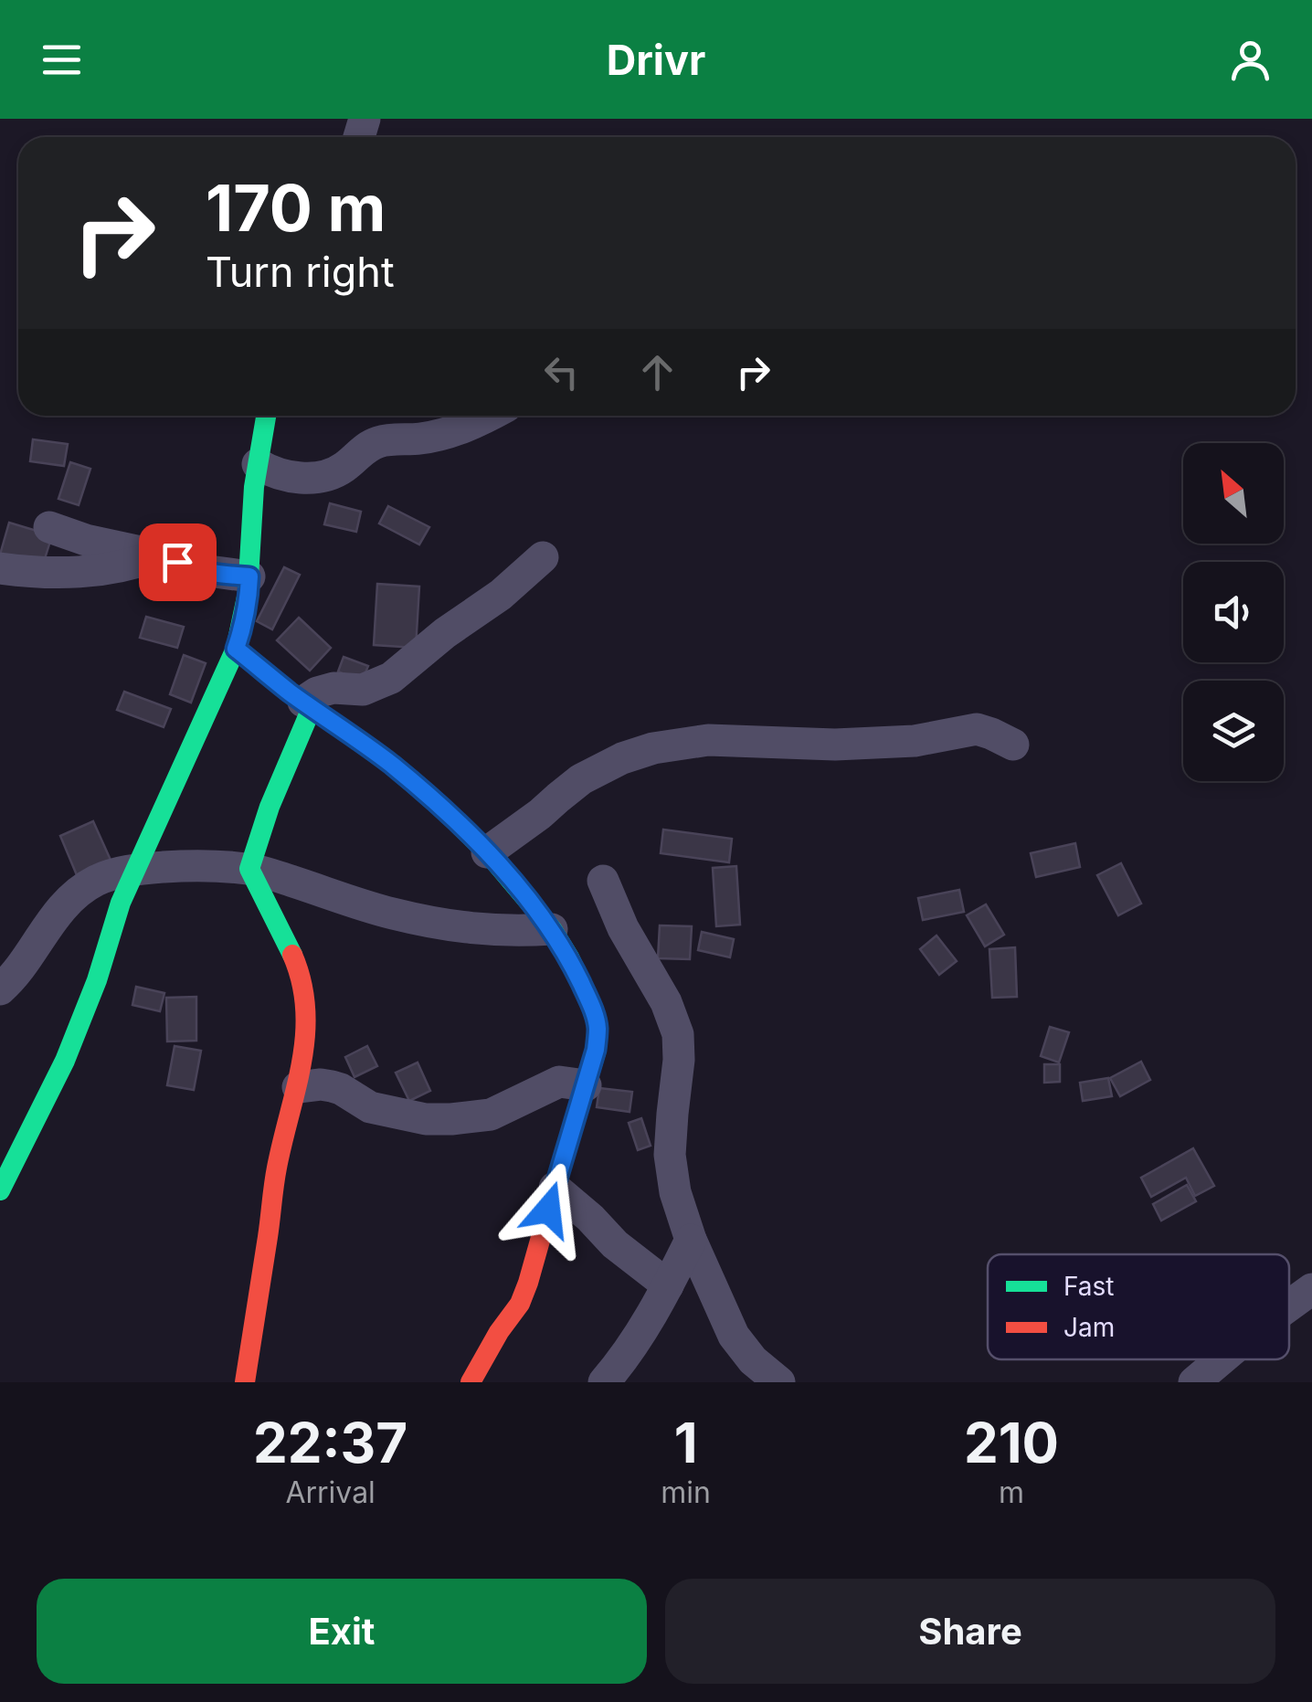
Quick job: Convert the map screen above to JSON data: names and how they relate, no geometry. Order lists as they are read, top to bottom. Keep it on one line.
{"legend":["Fast","Jam"],"north":"top left","page":{"header":"Drivr","turn":["170 m","Turn right"],"eta":["22:37","Arrival","1","min","210","m"],"buttons":["Exit","Share"]}}
